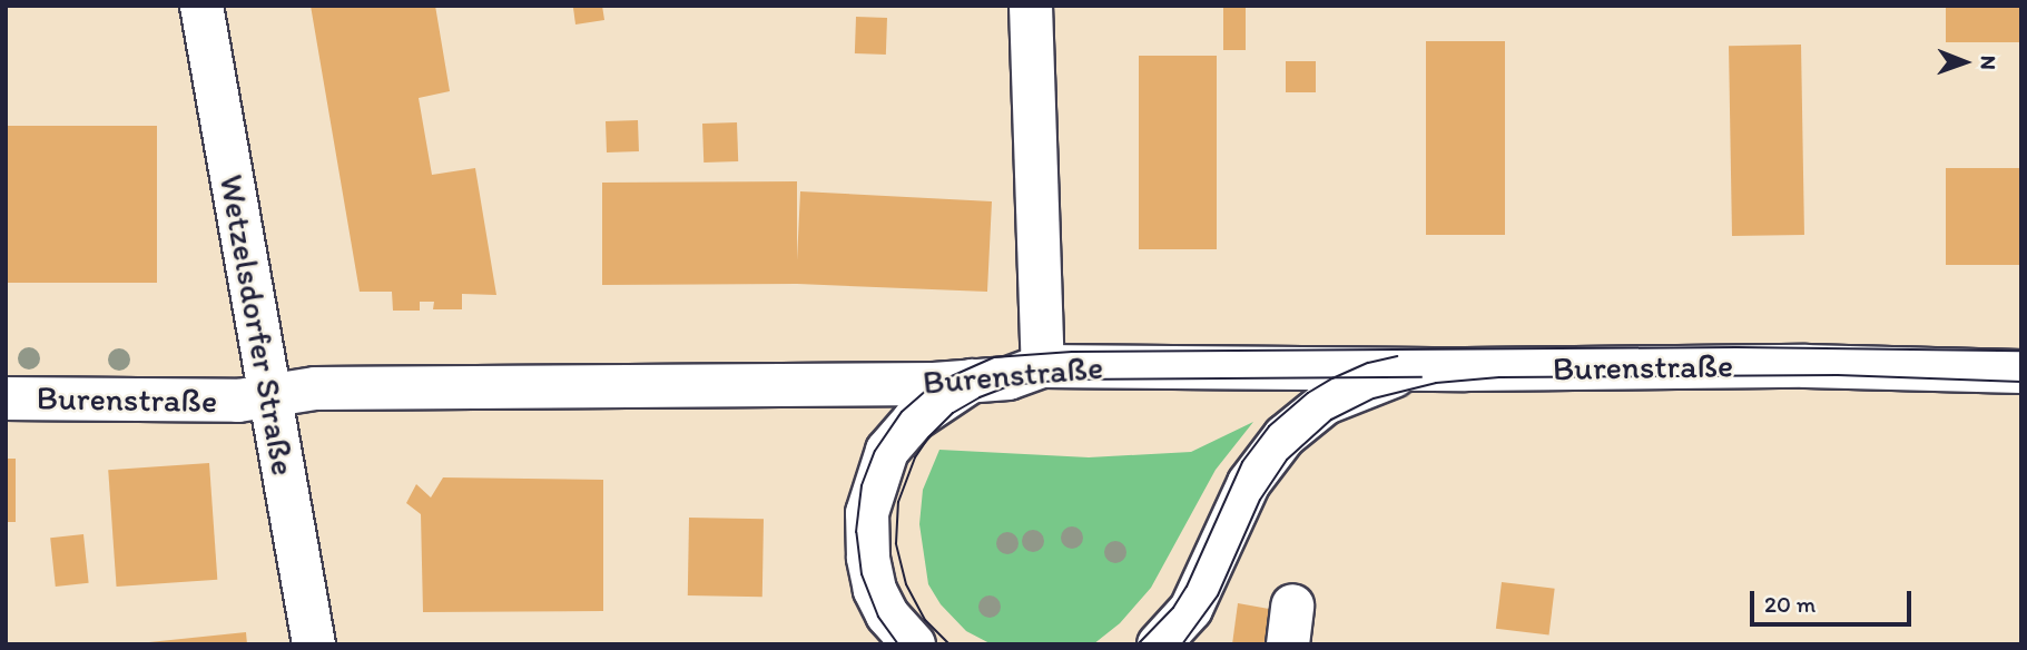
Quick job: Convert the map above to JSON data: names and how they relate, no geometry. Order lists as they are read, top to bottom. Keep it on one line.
{"streets":{"street":["Wetzelsdorfer Straße","Burenstraße"]},"crossings":[["Wetzelsdorfer Straße","Burenstraße"]],"scale_bar":"20 m","north":"right"}
